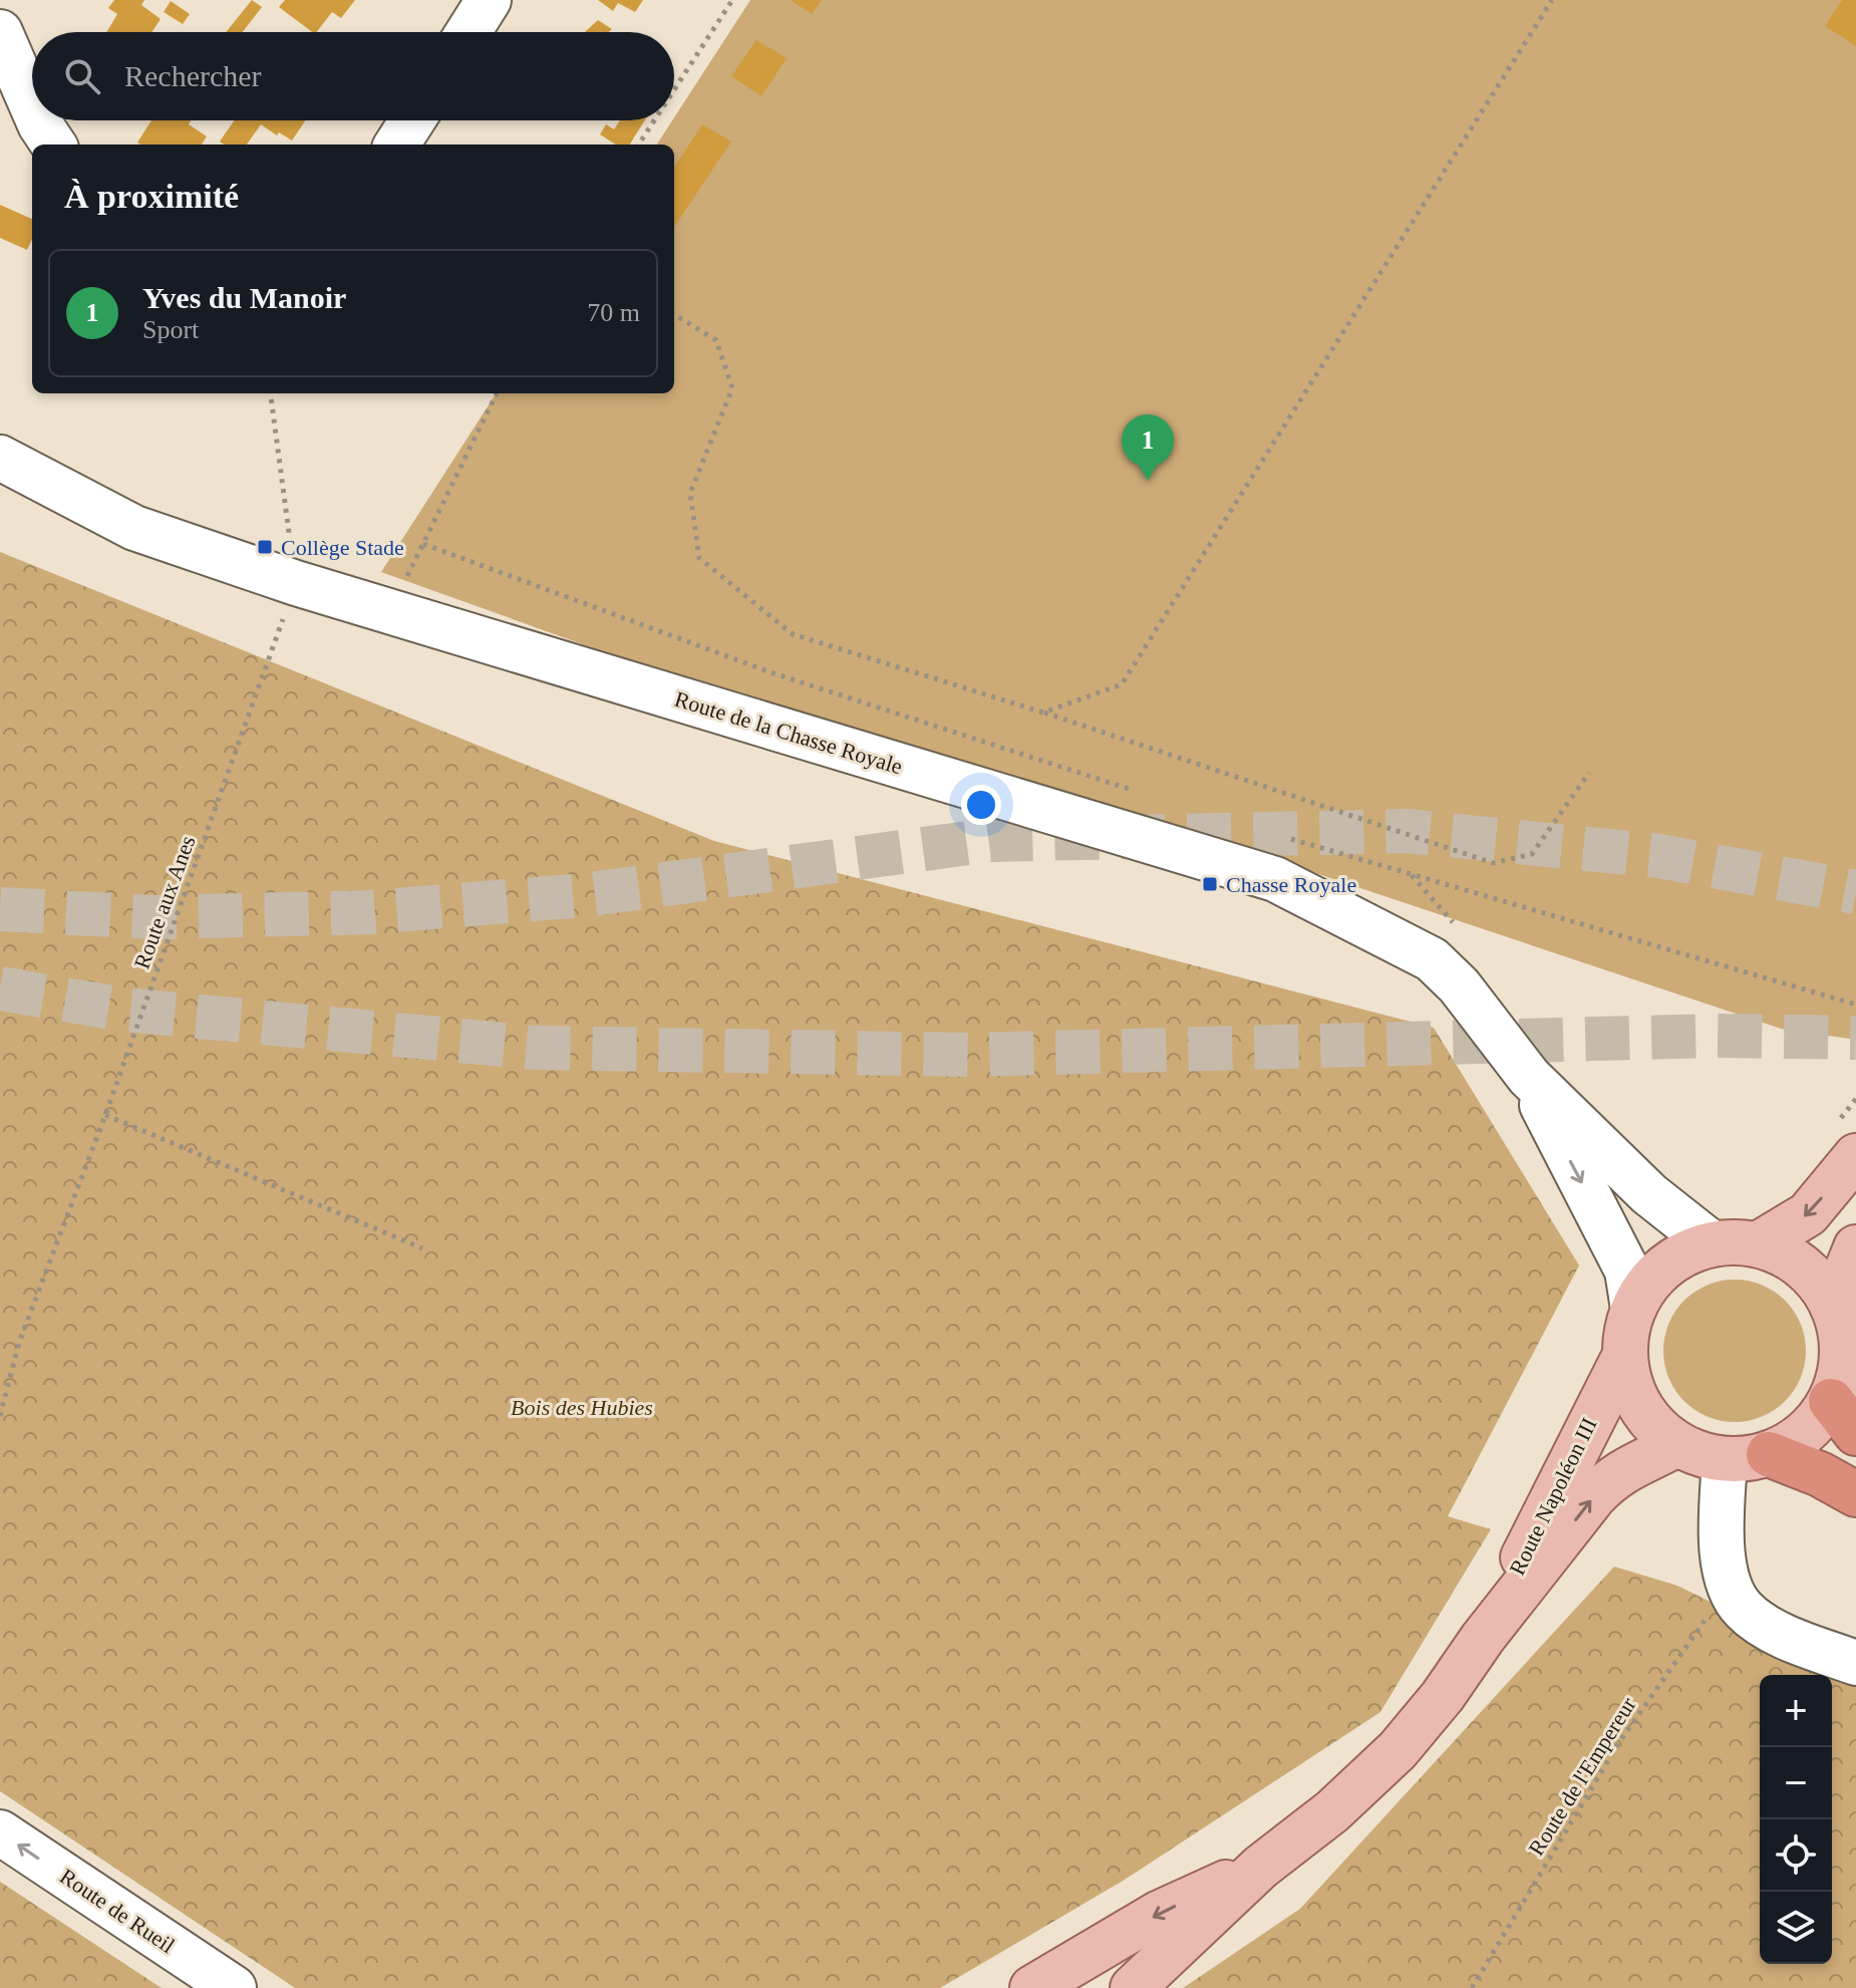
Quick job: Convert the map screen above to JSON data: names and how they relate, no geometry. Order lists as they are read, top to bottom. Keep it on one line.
{"streets":{"main road":["Route Napoléon III"],"street":["Route de la Chasse Royale","Route de Rueil"],"path":["Route aux Anes","Route de l'Empereur"]},"crossings":[["Route de la Chasse Royale","Route aux Anes"],["Route de la Chasse Royale","Route Napoléon III"]],"one_way":["Route de Rueil"],"parks":["Bois des Hubies"],"places":{"transit":["Collège Stade","Chasse Royale"]},"page":{"search":"Rechercher","heading":"À proximité","list":[{"mark":"1","name":"Yves du Manoir","note":"Sport","value":"70 m"}],"pins":"1","map_buttons":["+","−"]}}
